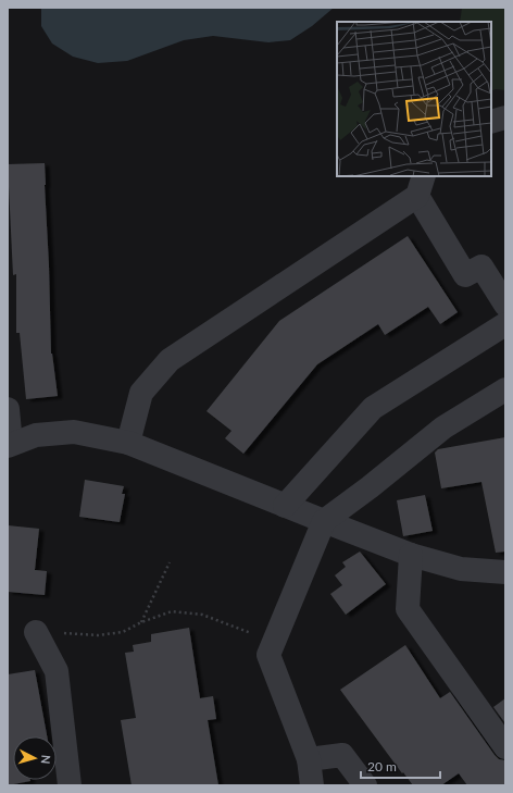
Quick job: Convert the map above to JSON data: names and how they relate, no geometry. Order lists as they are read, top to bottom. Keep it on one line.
{"scale_bar":"20 m","north":"right"}
